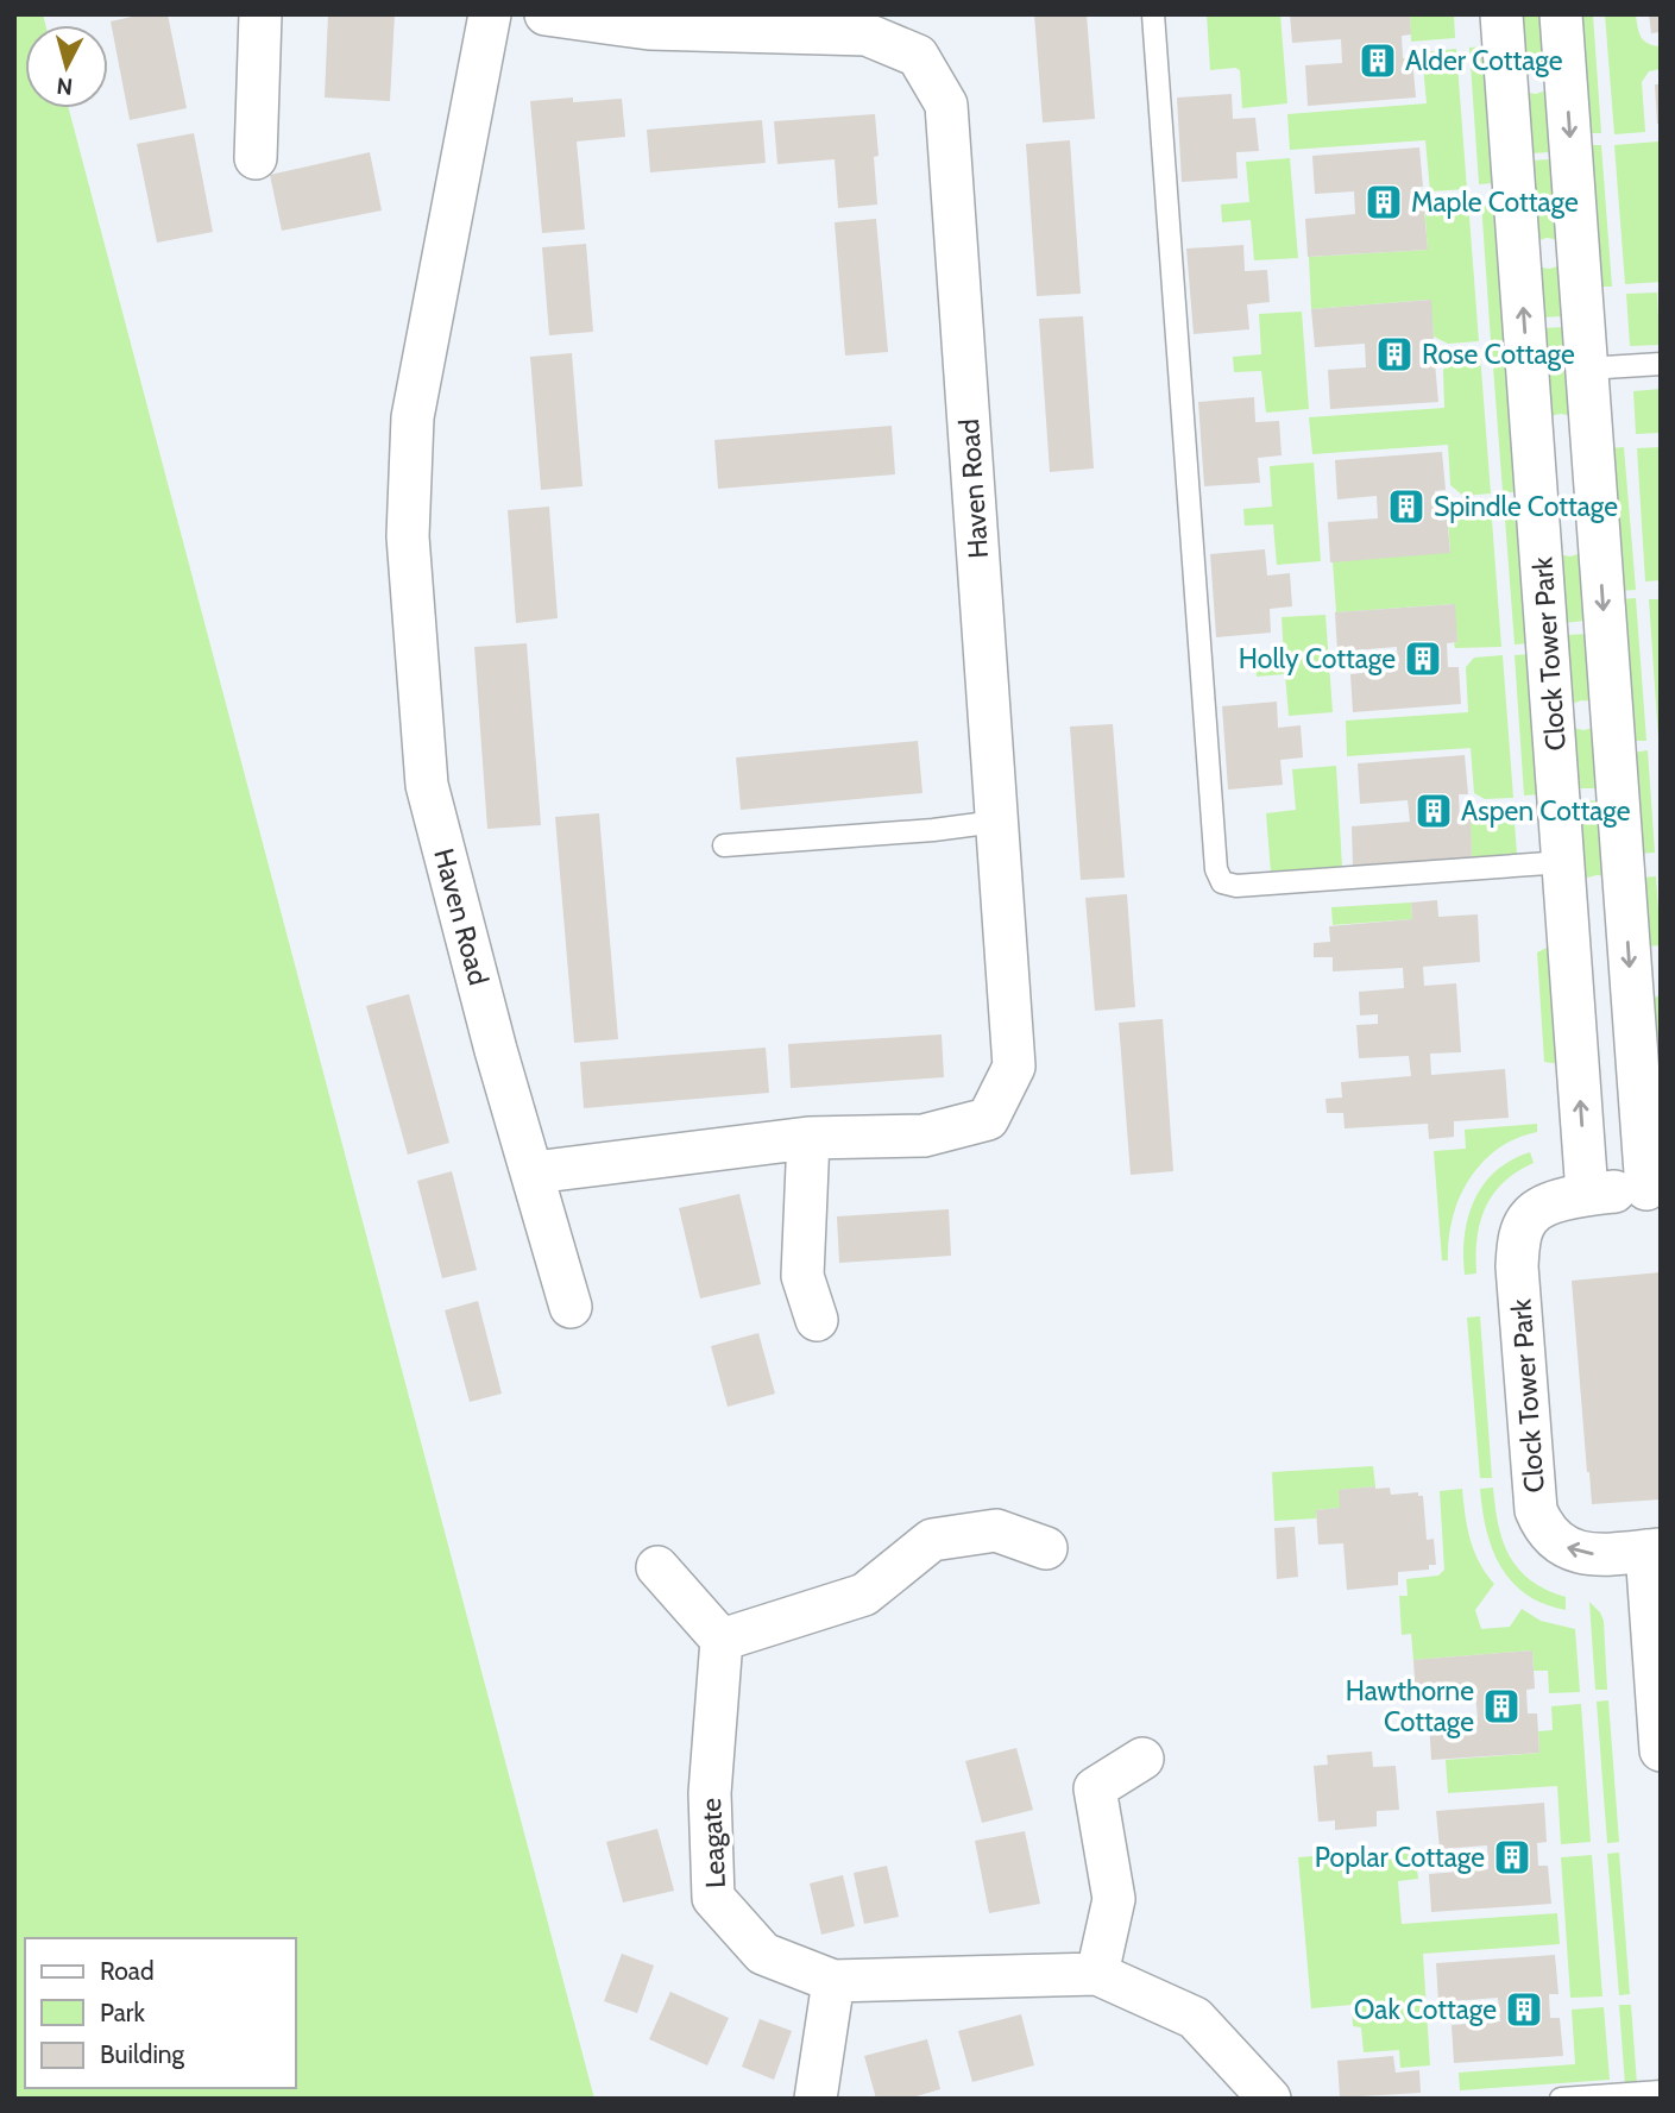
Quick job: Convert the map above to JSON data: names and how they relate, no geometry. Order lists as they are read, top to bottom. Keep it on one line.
{"streets":{"street":["Haven Road","Clock Tower Park","Leagate"]},"places":{"building":["Alder Cottage","Maple Cottage","Rose Cottage","Spindle Cottage","Holly Cottage","Aspen Cottage","Hawthorne Cottage","Poplar Cottage","Oak Cottage"]},"legend":["Road","Park","Building"],"north":"bottom"}
